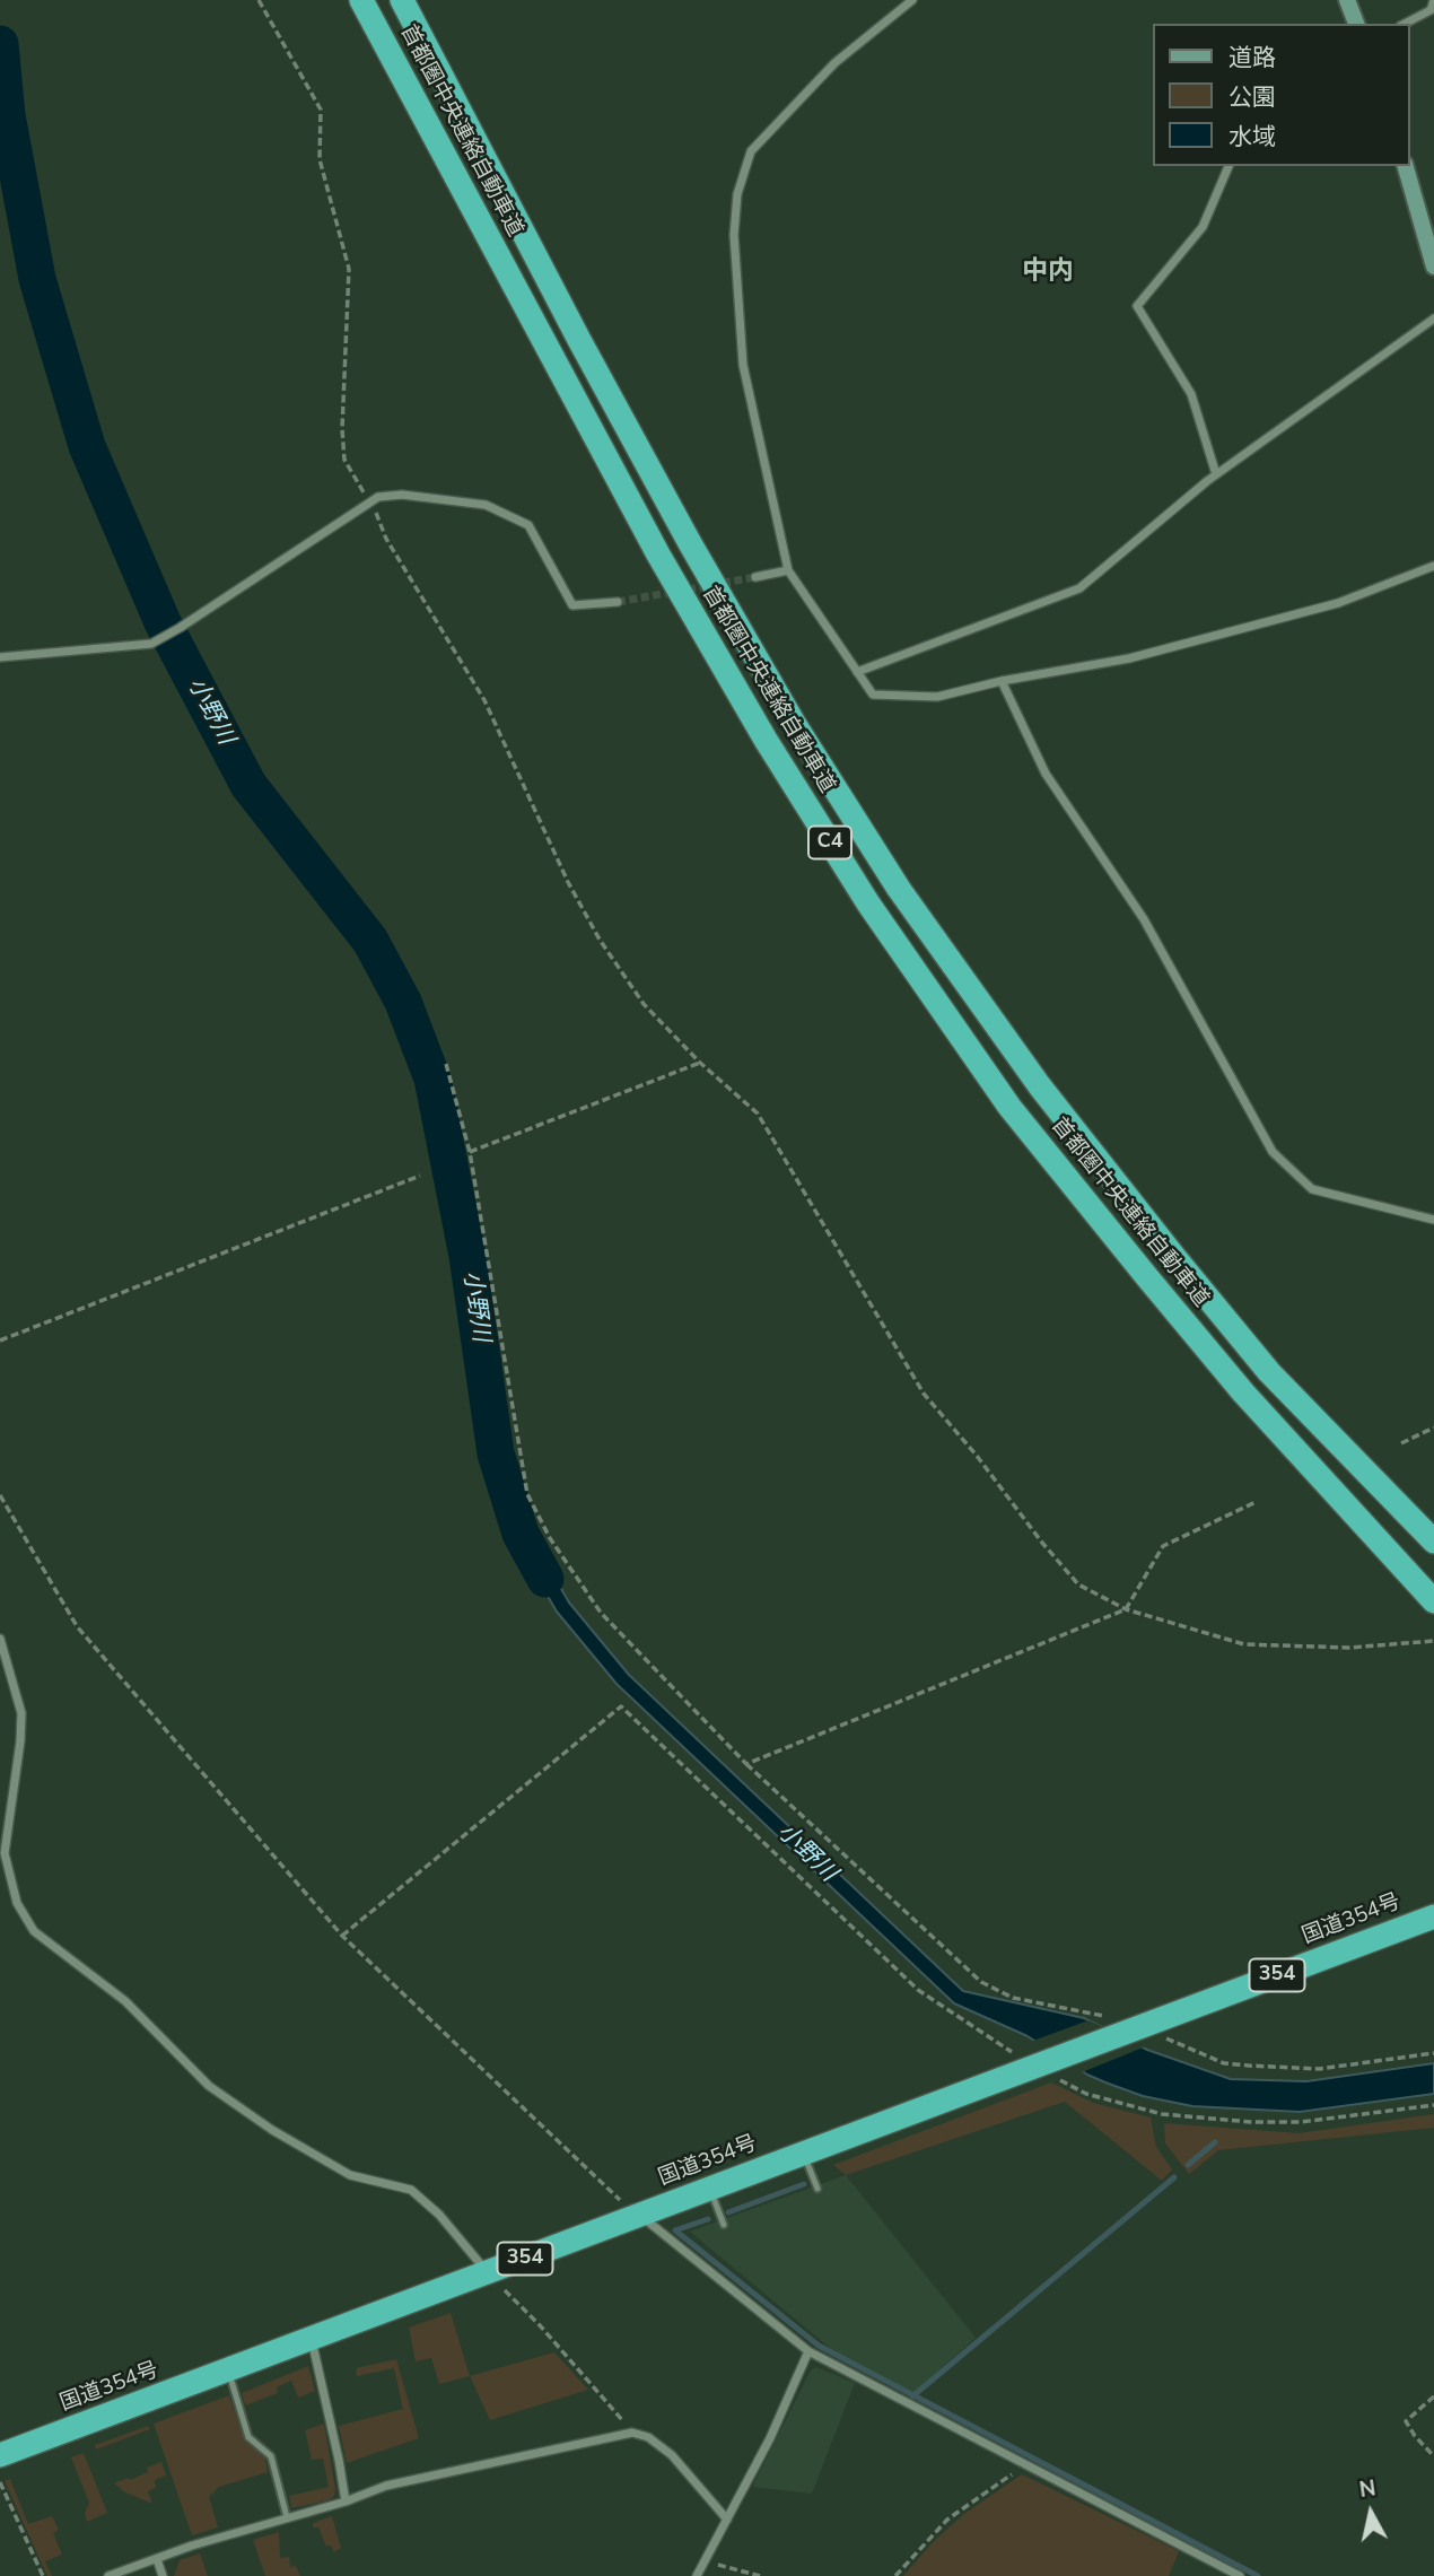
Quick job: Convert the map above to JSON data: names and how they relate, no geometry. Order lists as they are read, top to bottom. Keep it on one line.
{"streets":{"highway":["首都圏中央連絡自動車道","C4","国道354号","354"]},"districts":["中内"],"water":["小野川"],"legend":["道路","公園","水域"],"north":"top"}
